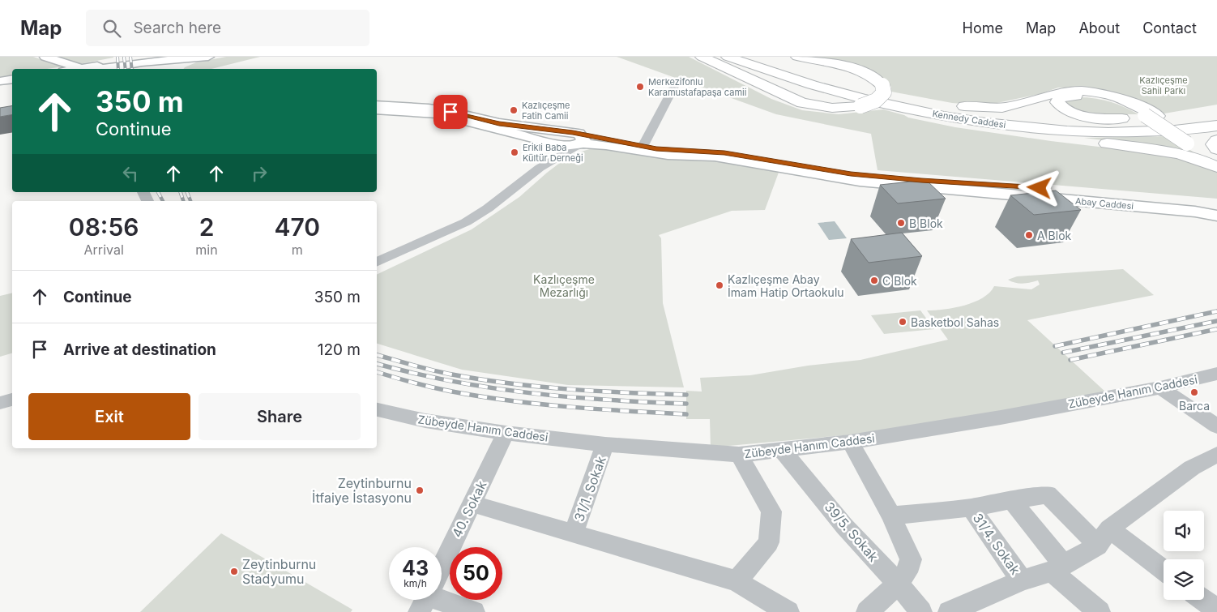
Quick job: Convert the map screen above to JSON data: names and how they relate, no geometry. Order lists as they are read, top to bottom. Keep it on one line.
{"streets":{"highway":["Kennedy Caddesi"],"main road":["Abay Caddesi"],"street":["Zübeyde Hanım Caddesi","31/1. Sokak","40. Sokak","39/5. Sokak","31/4. Sokak"]},"crossings":[["Zübeyde Hanım Caddesi","31/1. Sokak"],["Zübeyde Hanım Caddesi","40. Sokak"],["Zübeyde Hanım Caddesi","39/5. Sokak"]],"parks":["Kazlıçeşme Sahil Parkı","Kazlıçeşme Mezarlığı"],"places":["Merkezifonlu Karamustafapaşa camii","Kazlıçeşme Fatih Camii","Erikli Baba Kültür Derneği","B Blok","A Blok","C Blok","Kazlıçeşme Abay İmam Hatip Ortaokulu","Basketbol Sahas","Barca","Zeytinburnu İtfaiye İstasyonu","Zeytinburnu Stadyumu"],"page":{"header":"Map","search":"Search here","nav":["Home","Map","About","Contact"],"turn":["350 m","Continue"],"eta":["08:56","Arrival","2","min","470","m"],"list":[{"name":"Continue","value":"350 m"},{"name":"Arrive at destination","value":"120 m"}],"buttons":["Exit","Share"],"speed":"43 km/h","limit":"50"}}
